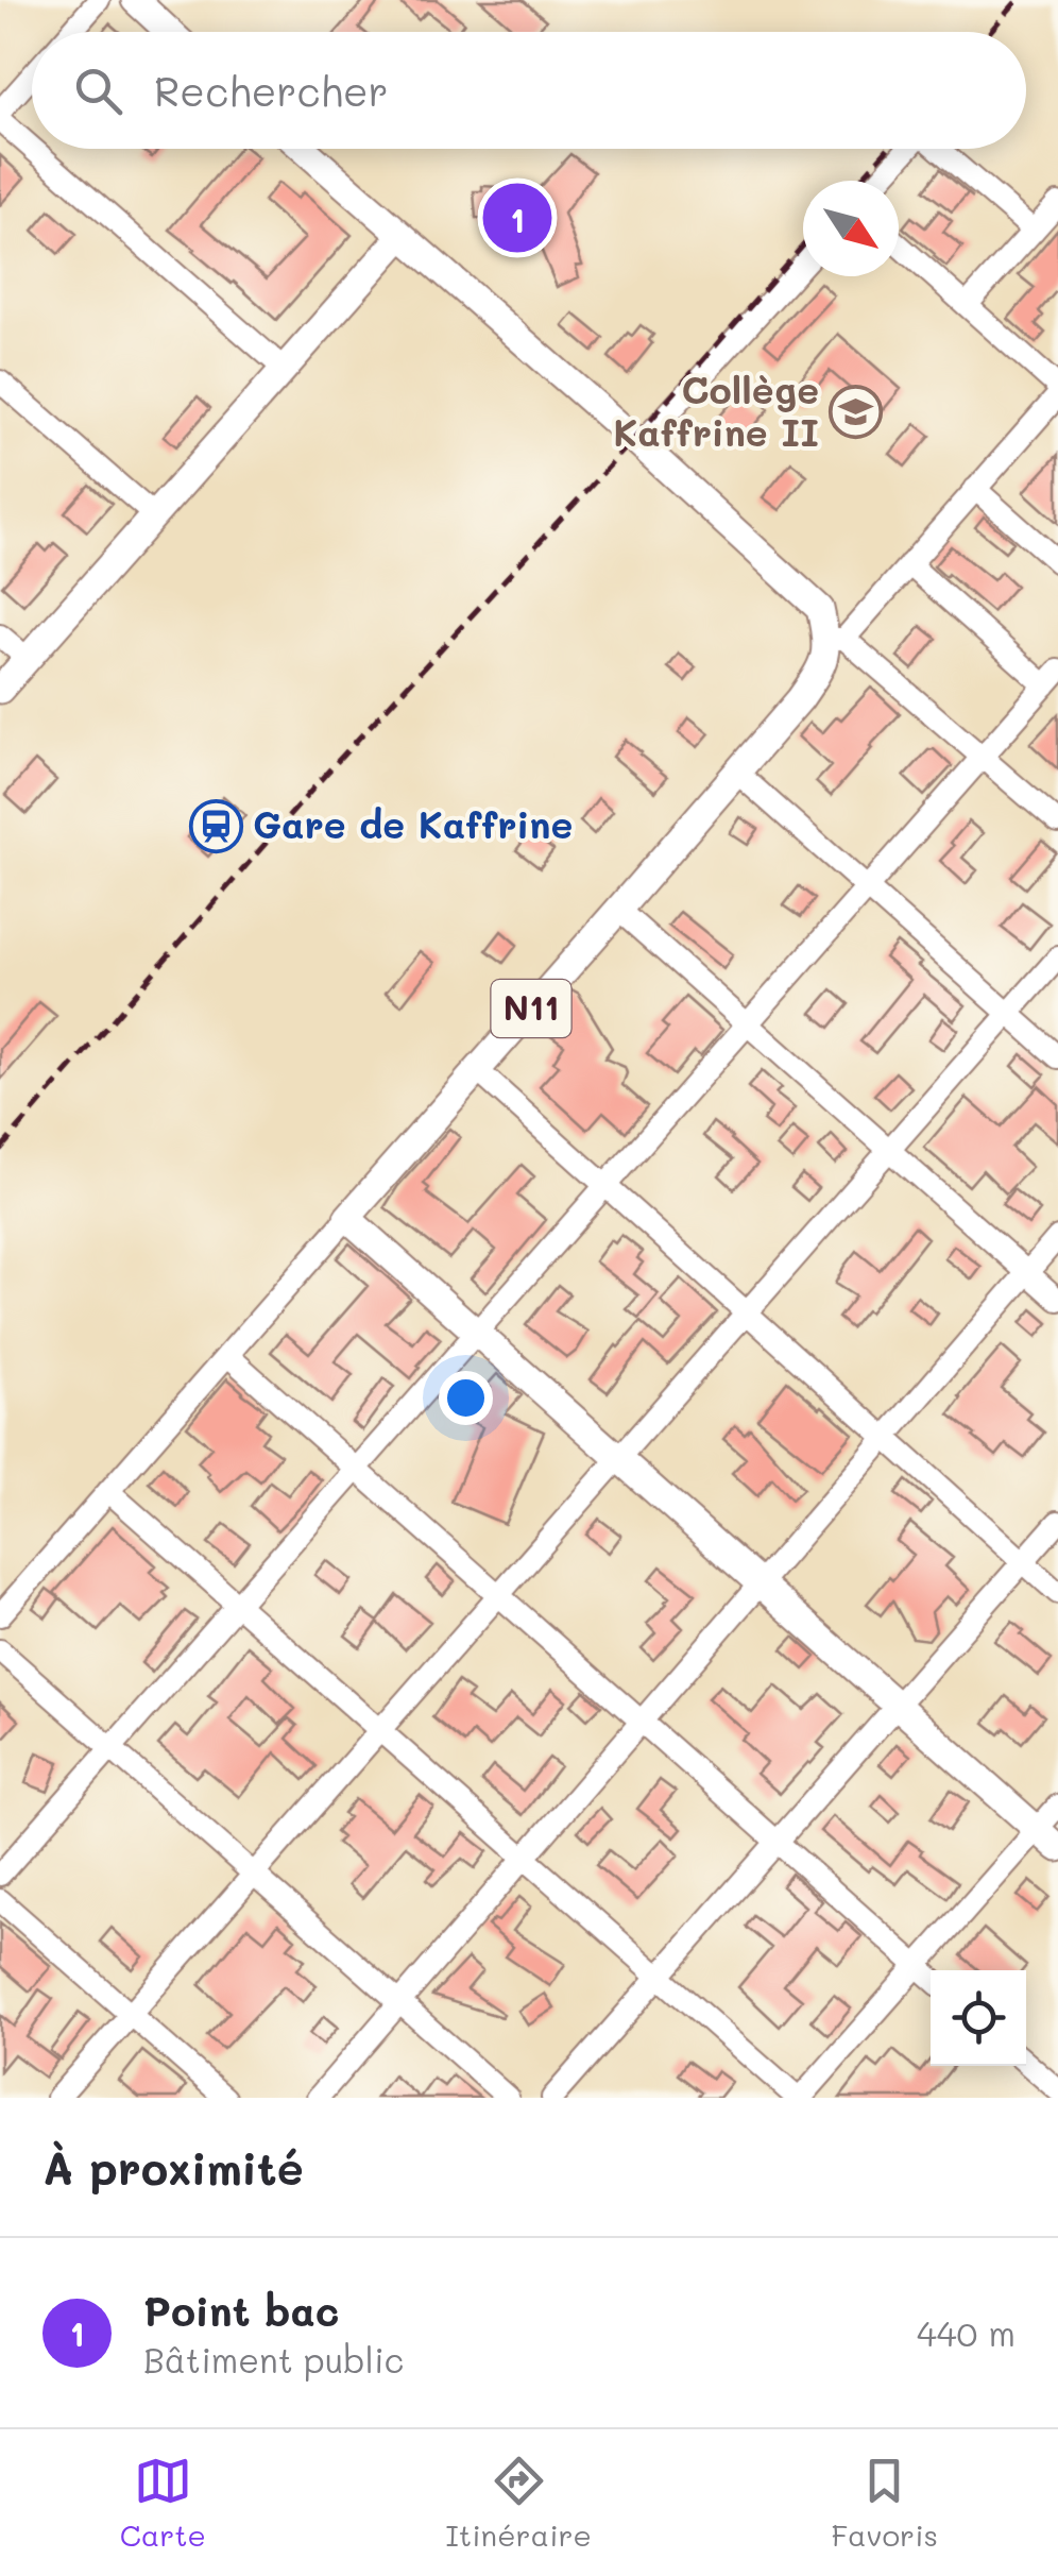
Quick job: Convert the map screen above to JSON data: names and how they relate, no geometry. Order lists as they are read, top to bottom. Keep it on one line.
{"streets":{"main road":["N11"]},"places":{"school or university":["Collège Kaffrine II"],"station":["Gare de Kaffrine"]},"north":"bottom right","page":{"search":"Rechercher","pins":"1","heading":"À proximité","list":[{"mark":"1","name":"Point bac","note":"Bâtiment public","value":"440 m"}],"nav":["Carte","Itinéraire","Favoris"]}}
